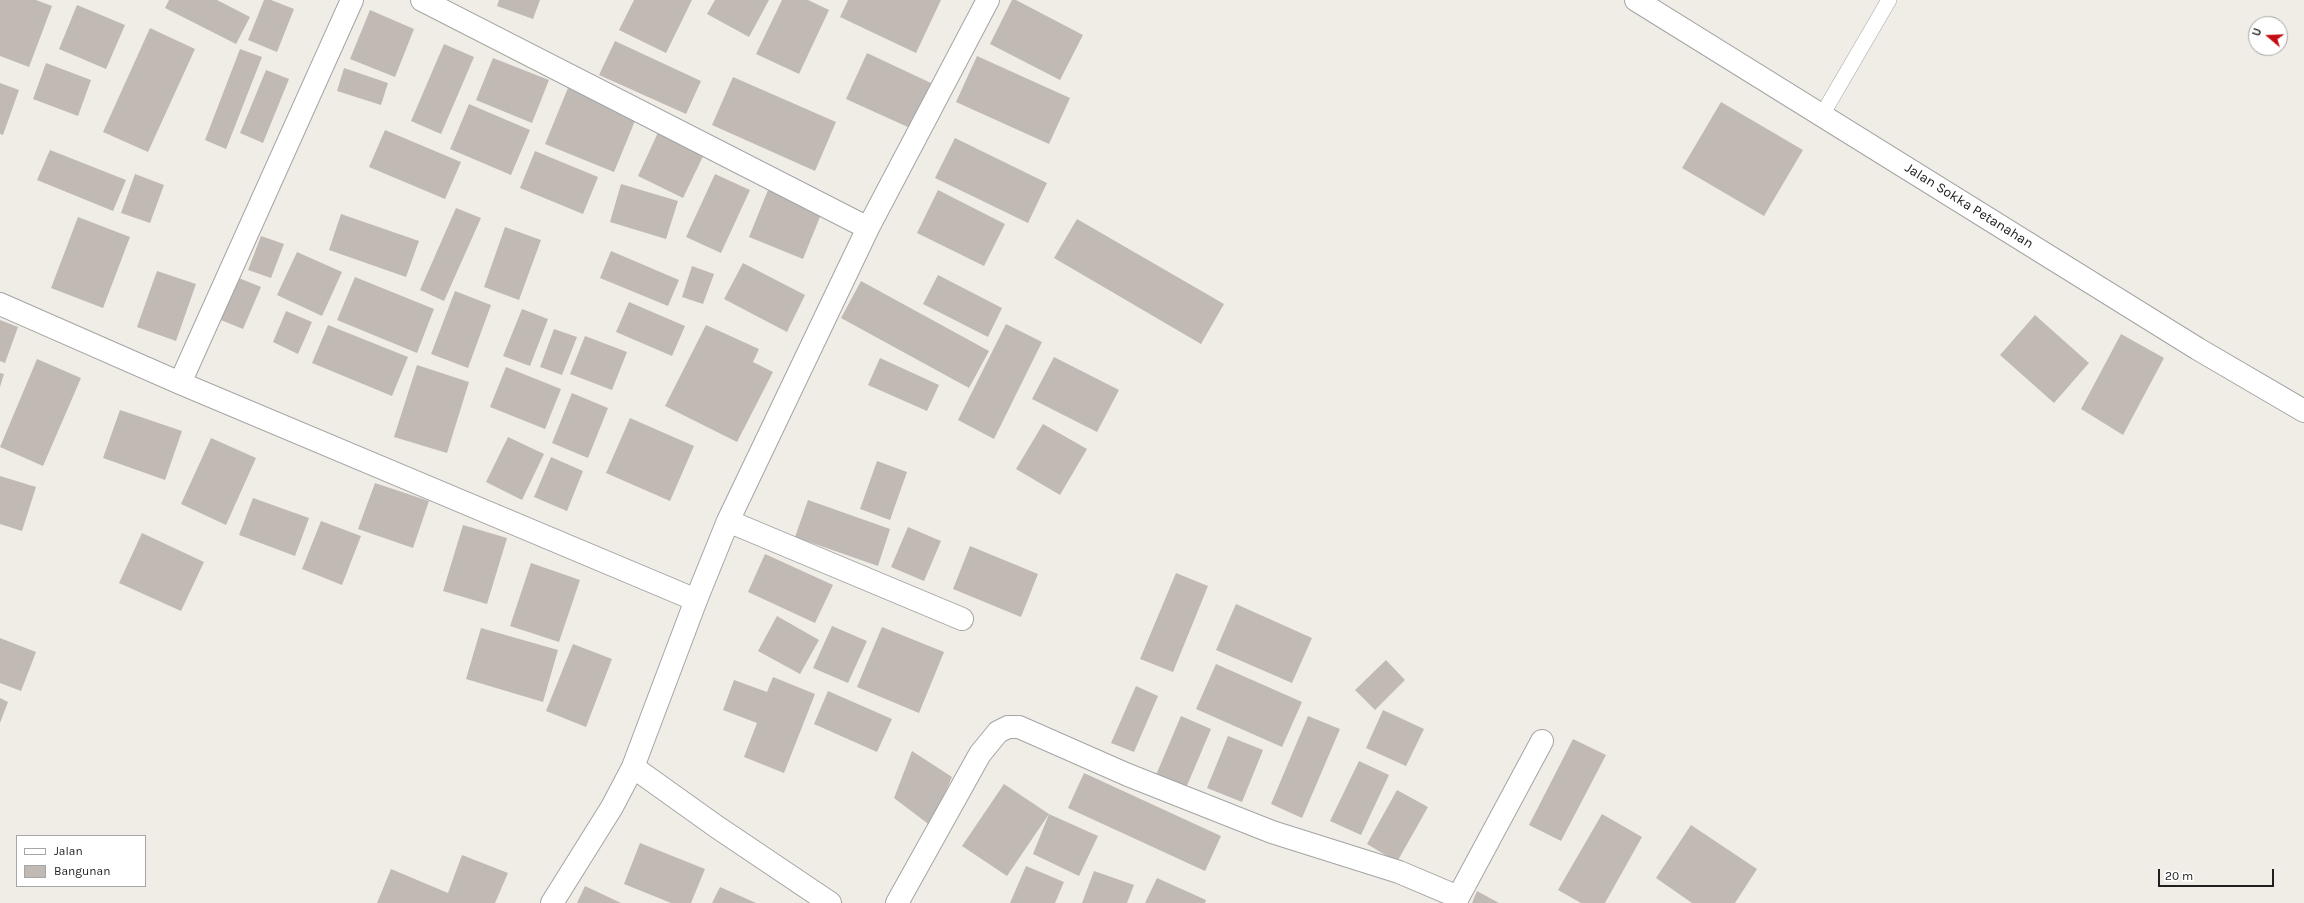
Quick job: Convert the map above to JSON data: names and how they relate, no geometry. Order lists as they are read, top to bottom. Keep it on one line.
{"streets":{"street":["Jalan Sokka Petanahan"]},"legend":["Jalan","Bangunan"],"scale_bar":"20 m","north":"left"}
